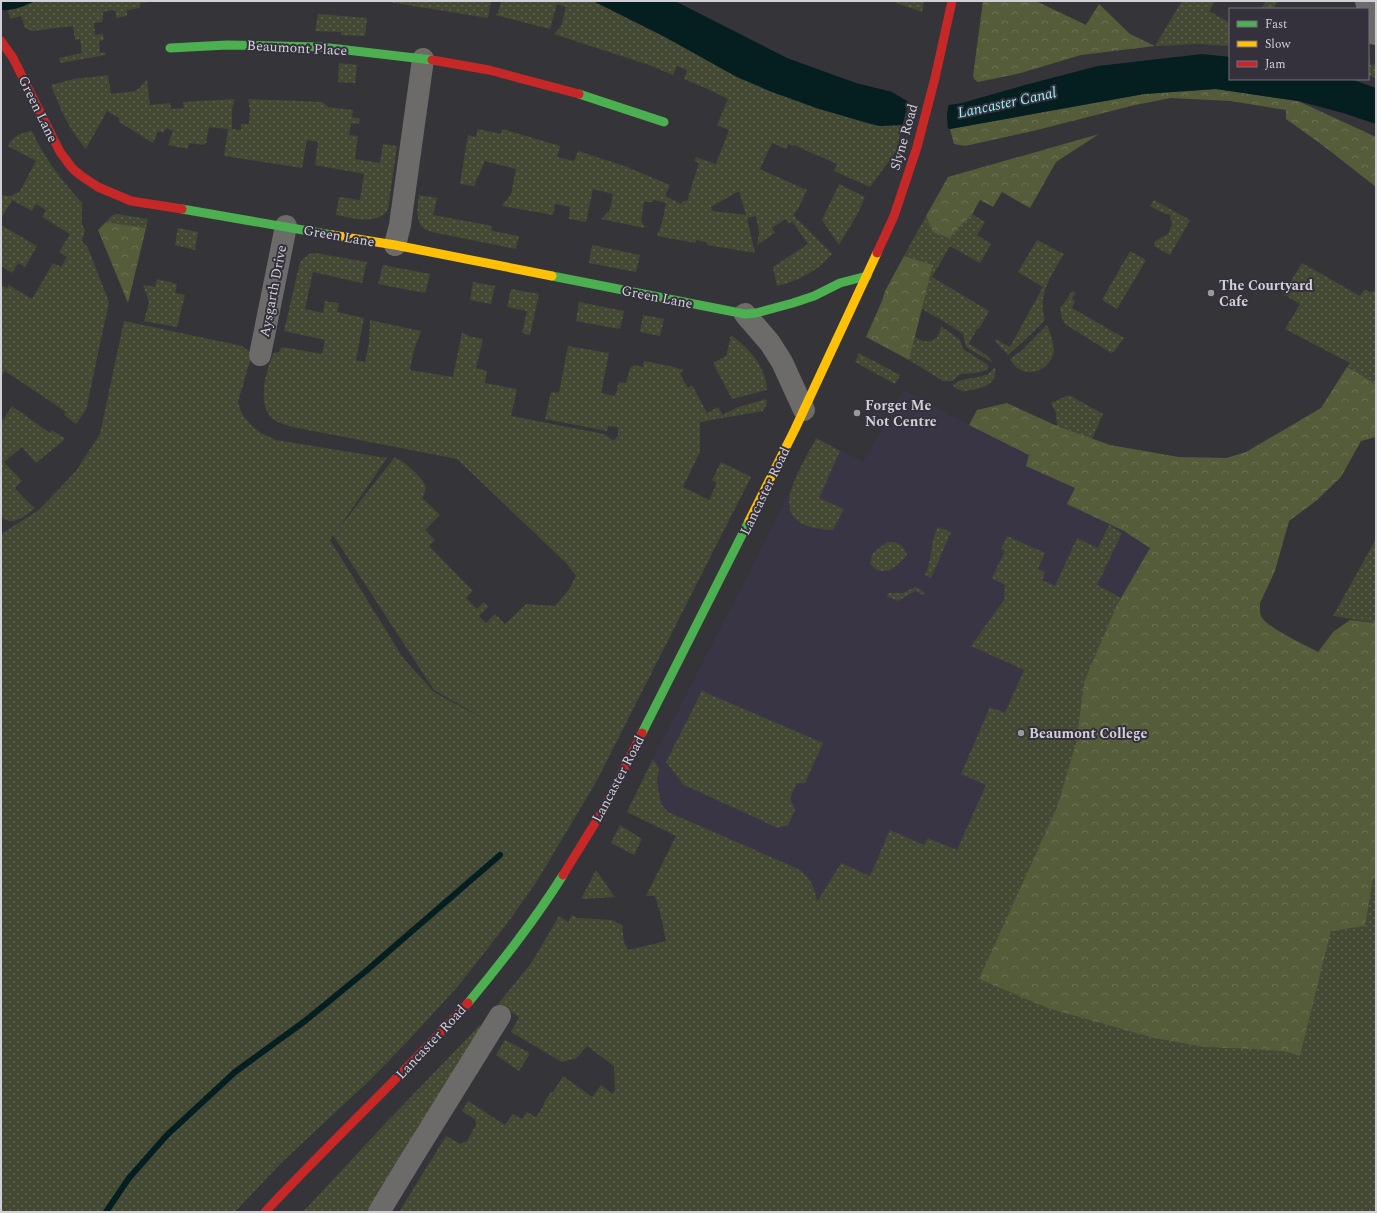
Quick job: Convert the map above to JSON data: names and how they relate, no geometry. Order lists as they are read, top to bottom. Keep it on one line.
{"streets":{"street":["Beaumont Place","Green Lane","Slyne Road","Aysgarth Drive","Lancaster Road"]},"crossings":[["Green Lane","Slyne Road"],["Green Lane","Aysgarth Drive"],["Green Lane","Lancaster Road"],["Slyne Road","Lancaster Road"]],"water":["Lancaster Canal"],"places":["The Courtyard Cafe","Forget Me Not Centre","Beaumont College"],"legend":["Fast","Slow","Jam"]}
